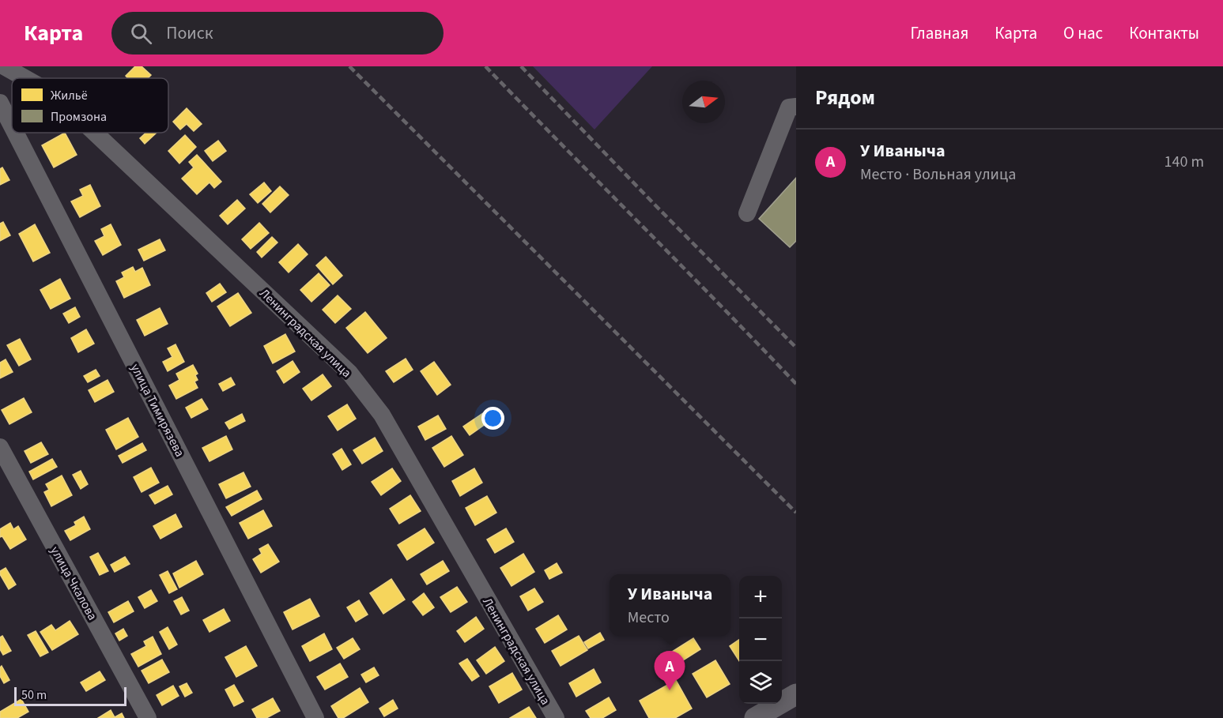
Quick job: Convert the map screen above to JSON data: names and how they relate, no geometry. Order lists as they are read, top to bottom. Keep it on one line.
{"streets":{"street":["Ленинградская улица","улица Тимирязева","улица Чкалова"]},"legend":["Жильё","Промзона"],"scale_bar":"50 m","north":"right","page":{"header":"Карта","search":"Поиск","nav":["Главная","Карта","О нас","Контакты"],"heading":"Рядом","list":[{"mark":"A","name":"У Иваныча","note":"Место · Вольная улица","value":"140 m"}],"popup":["У Иваныча","Место"],"map_buttons":["+","−"],"pins":"A","scale":"50 m"}}
